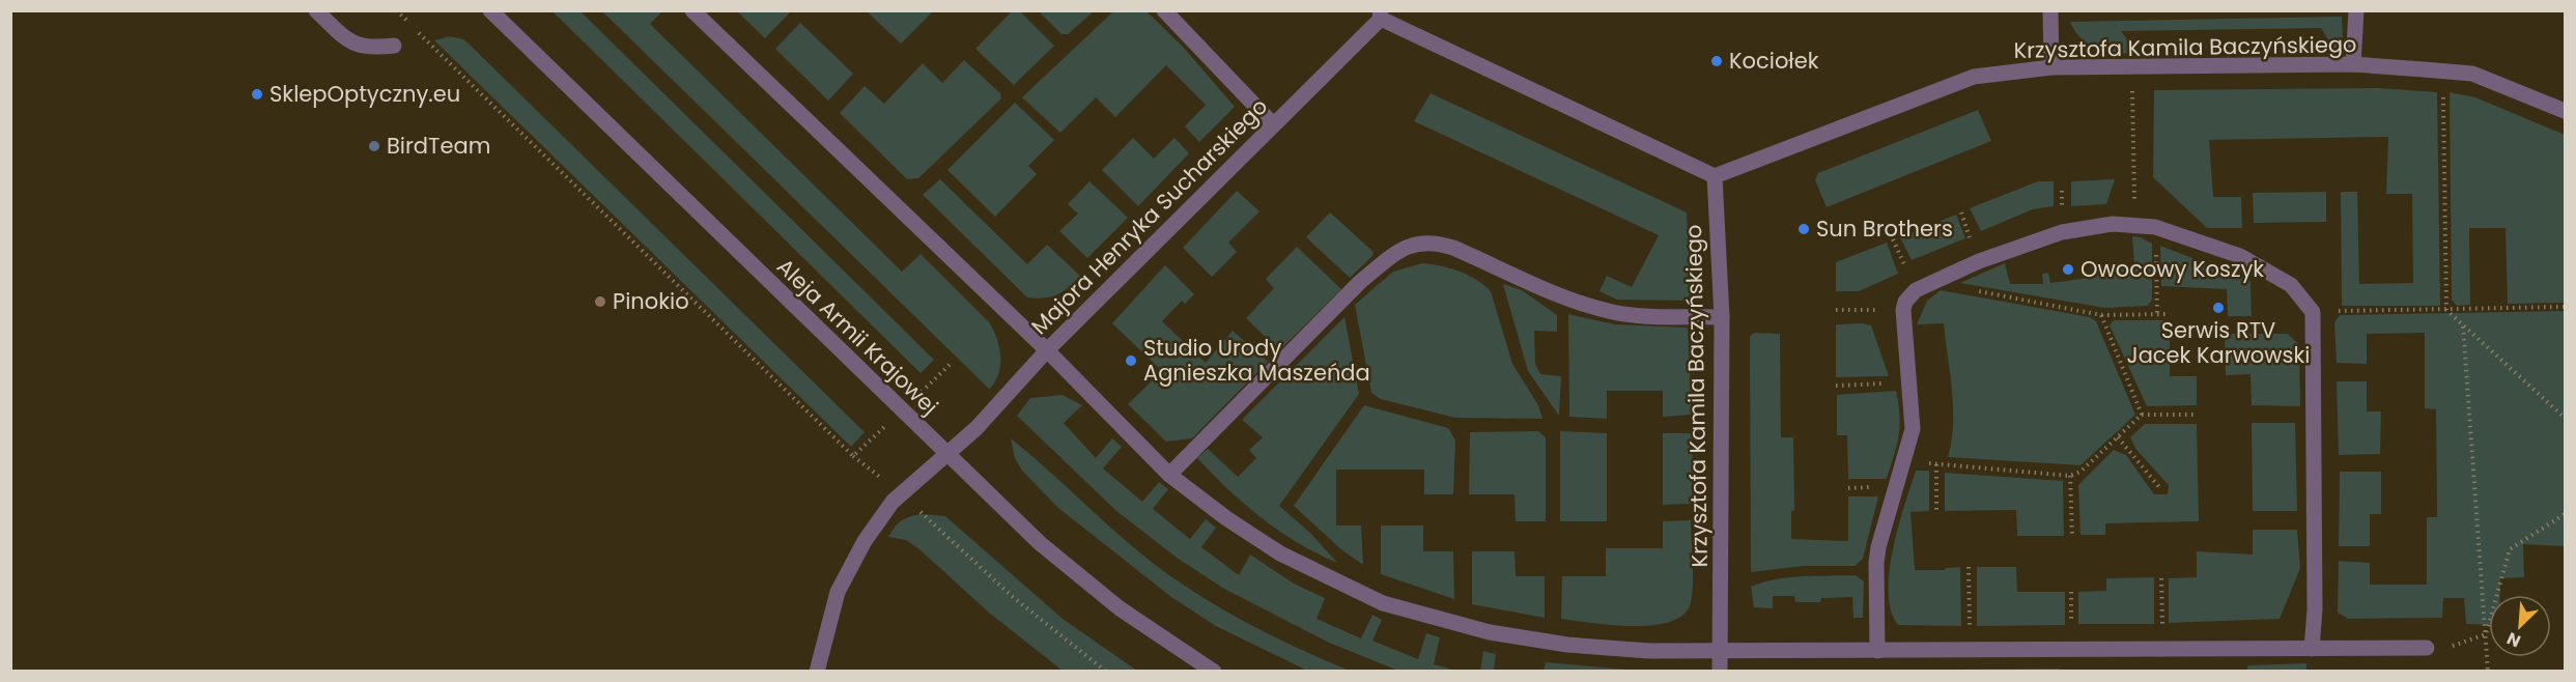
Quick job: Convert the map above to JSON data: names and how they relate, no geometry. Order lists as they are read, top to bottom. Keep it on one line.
{"streets":{"street":["Krzysztofa Kamila Baczyńskiego","Majora Henryka Sucharskiego","Aleja Armii Krajowej"]},"crossings":[["Majora Henryka Sucharskiego","Aleja Armii Krajowej"]],"places":["Kociołek","SklepOptyczny.eu","BirdTeam","Sun Brothers","Owocowy Koszyk","Pinokio","Serwis RTV Jacek Karwowski","Studio Urody Agnieszka Maszeńda"],"north":"bottom left"}
